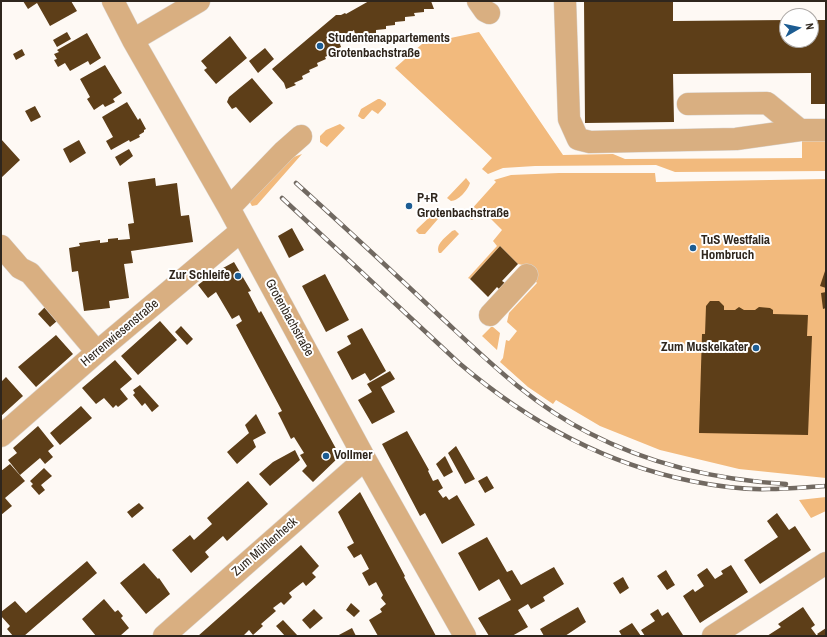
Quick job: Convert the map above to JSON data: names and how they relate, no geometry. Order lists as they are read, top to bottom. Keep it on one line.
{"streets":{"street":["Grotenbachstraße","Herrenwiesenstraße","Zum Mühlenheck"]},"crossings":[["Grotenbachstraße","Herrenwiesenstraße"],["Grotenbachstraße","Zum Mühlenheck"]],"places":["Studentenappartements Grotenbachstraße","P+R Grotenbachstraße","TuS Westfalia Hombruch","Zur Schleife","Zum Muskelkater","Vollmer"],"north":"right"}
